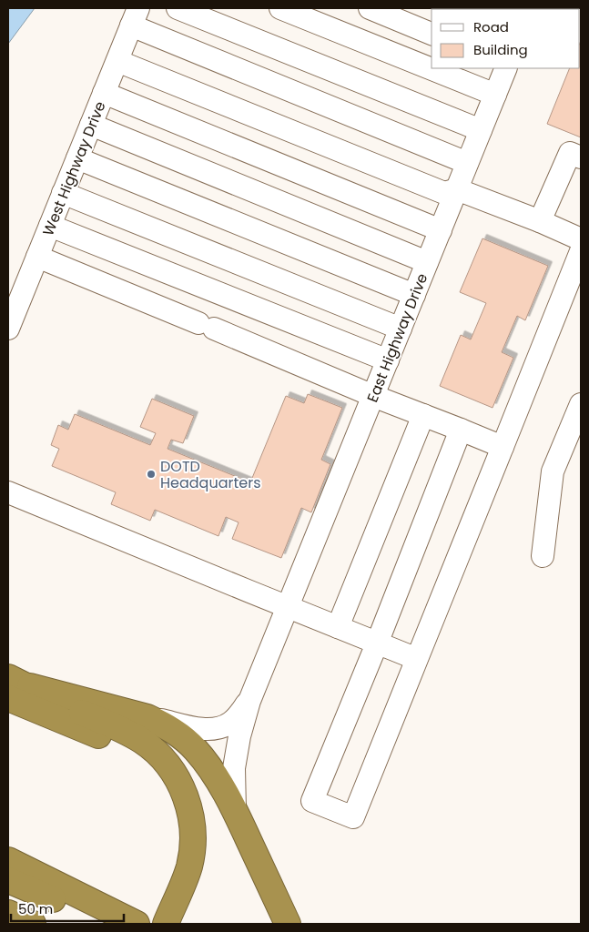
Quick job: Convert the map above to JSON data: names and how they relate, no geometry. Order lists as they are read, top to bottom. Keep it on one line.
{"streets":{"street":["West Highway Drive","East Highway Drive"]},"places":["DOTD Headquarters"],"legend":["Road","Building"],"scale_bar":"50 m"}
